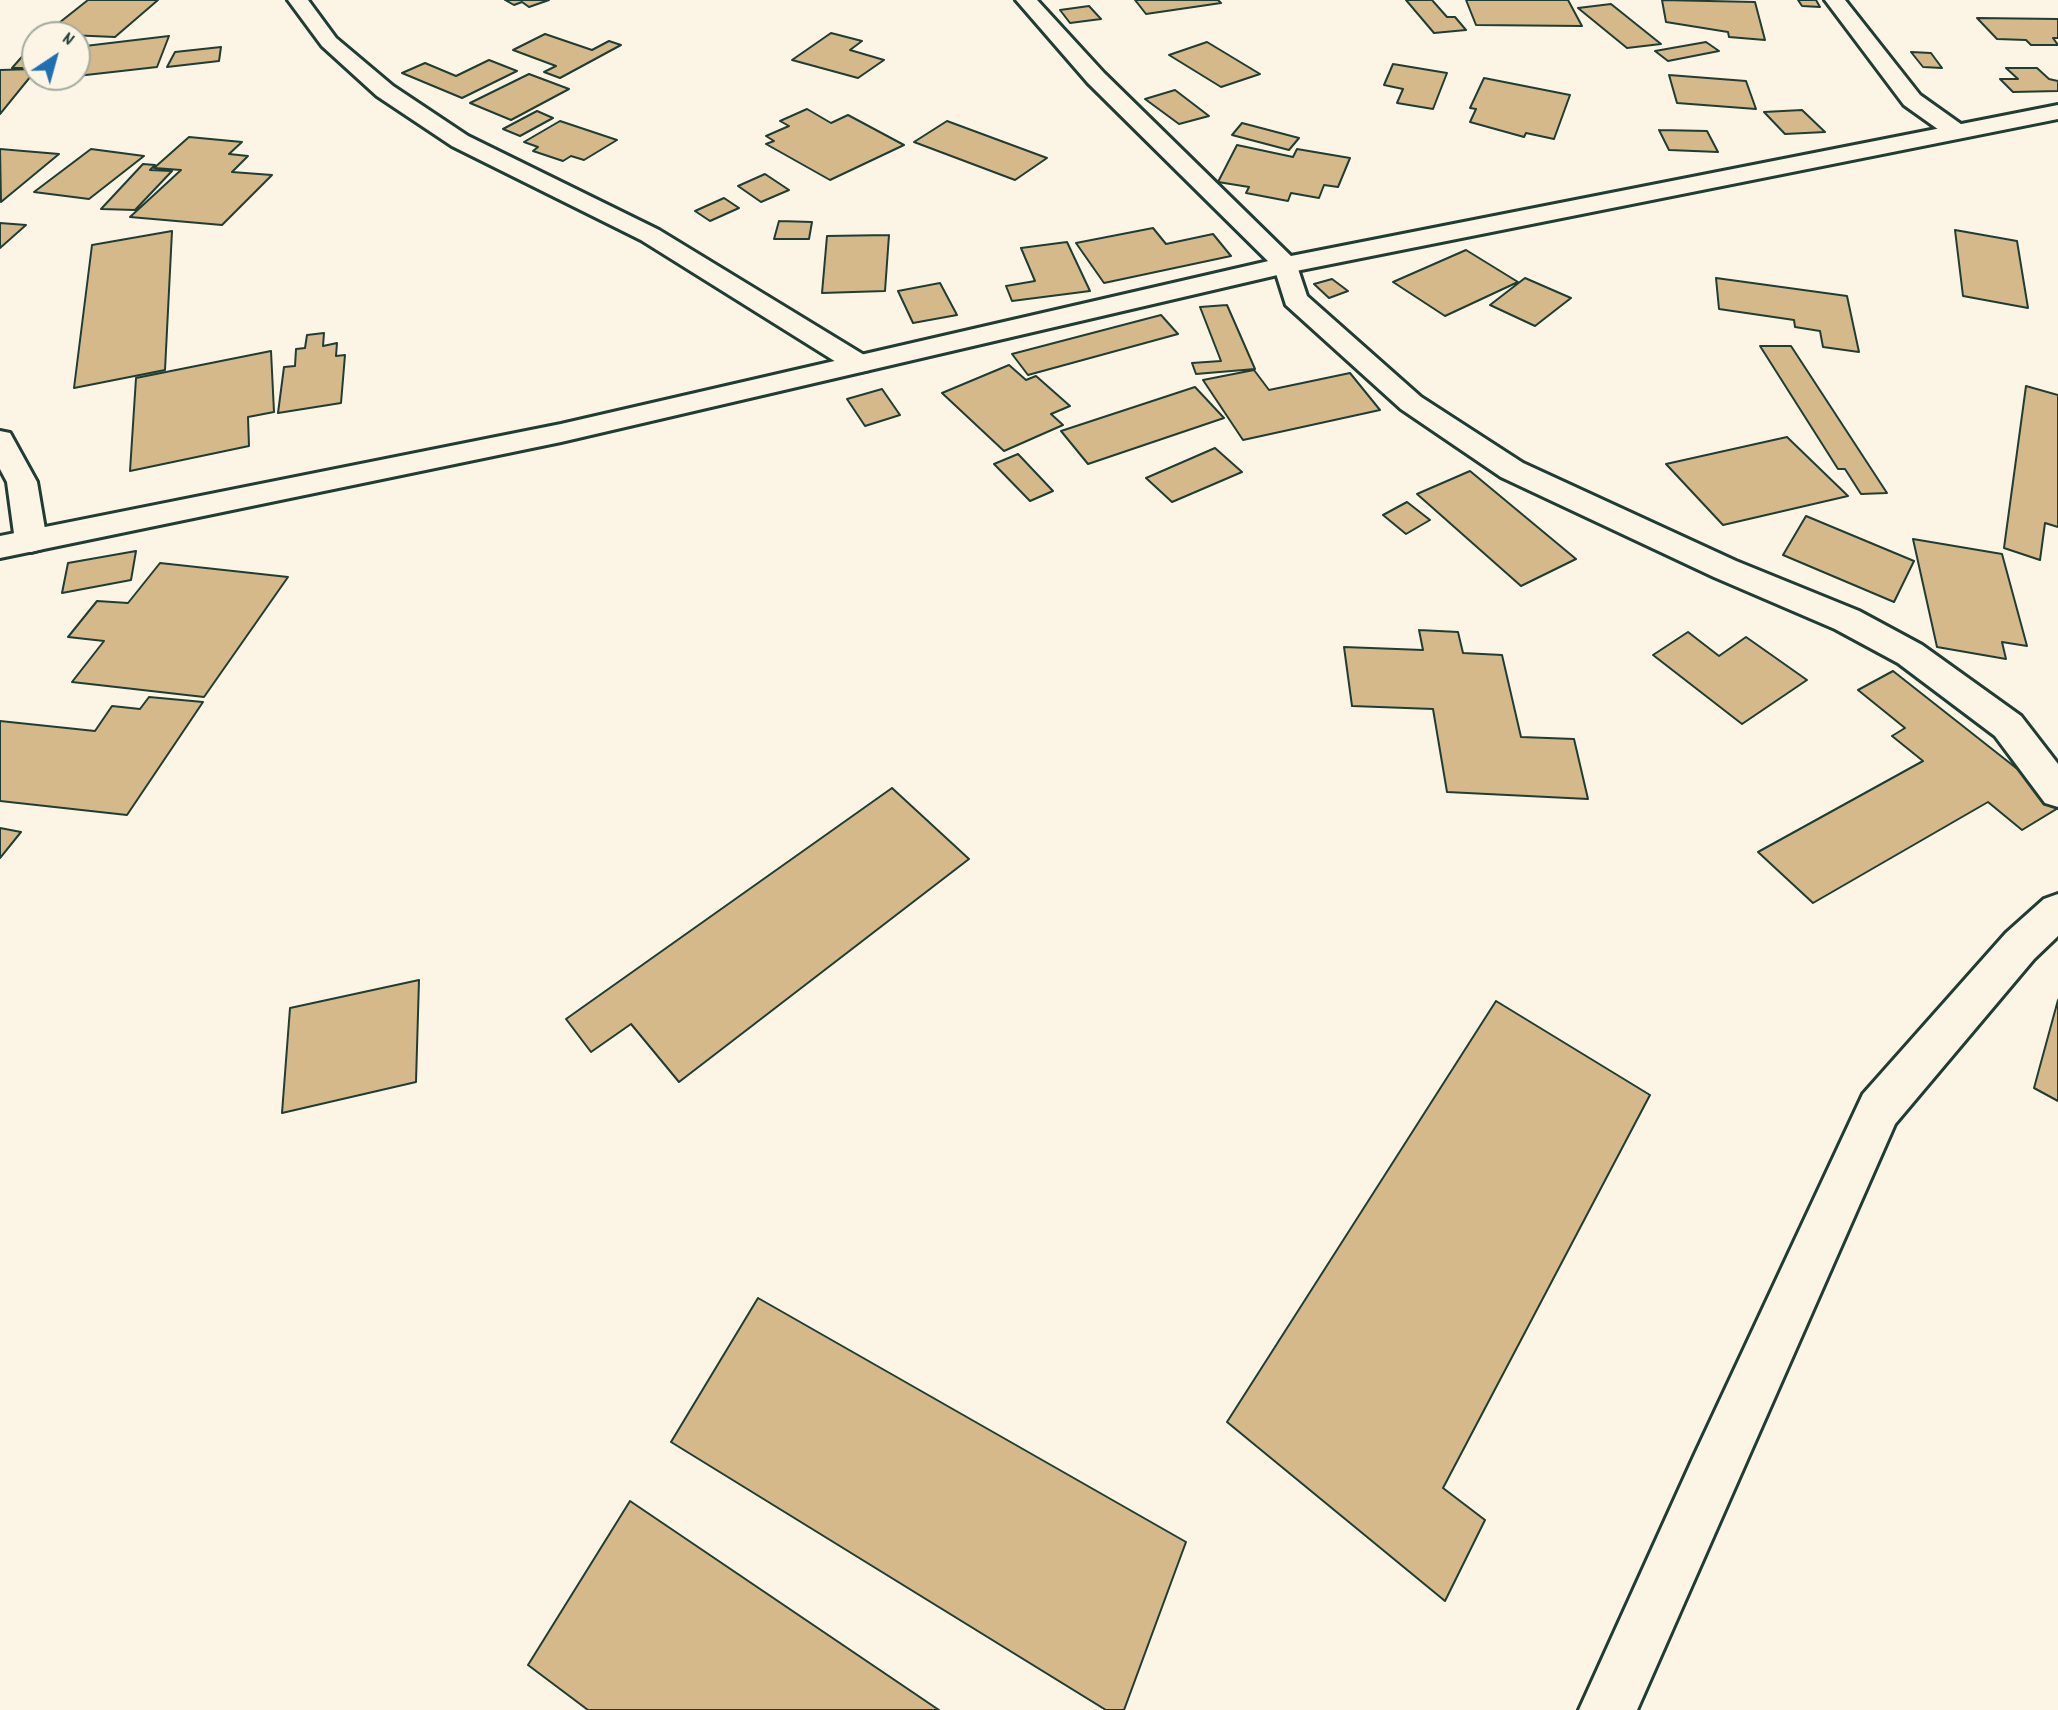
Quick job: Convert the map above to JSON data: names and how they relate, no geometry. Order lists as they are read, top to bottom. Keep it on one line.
{"north":"top right"}
